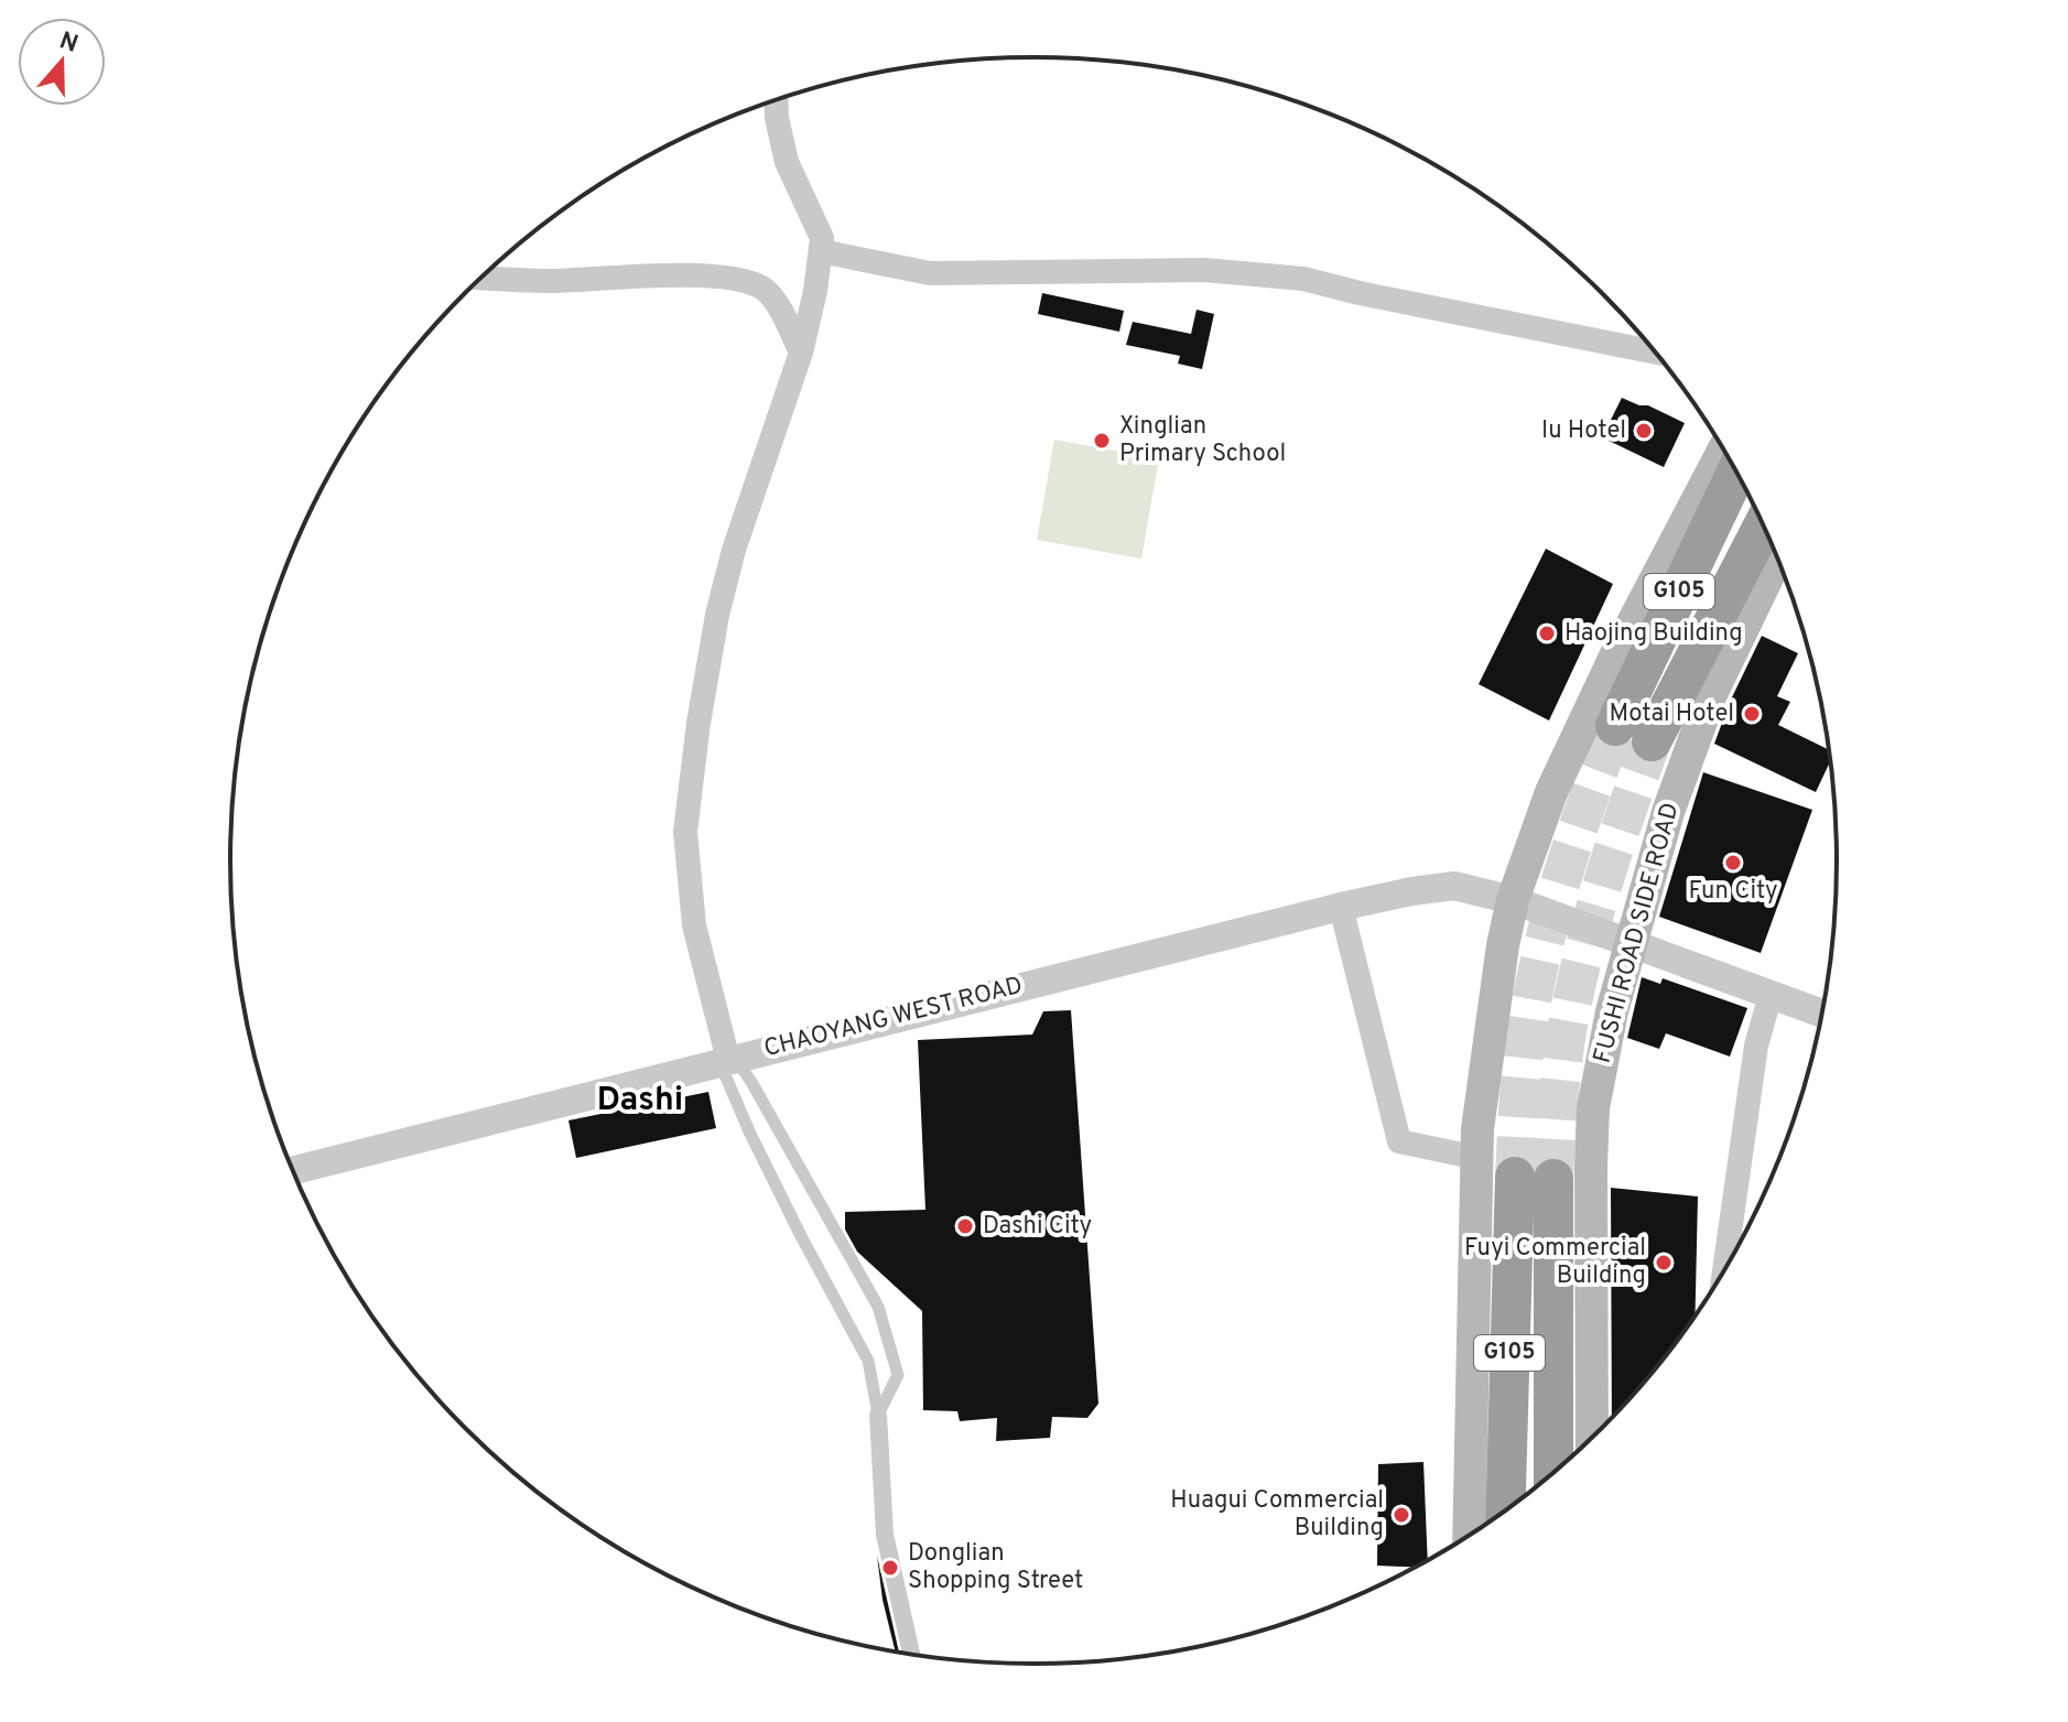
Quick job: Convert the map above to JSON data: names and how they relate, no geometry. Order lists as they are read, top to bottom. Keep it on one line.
{"streets":{"highway":["G105"],"main road":["FUSHI ROAD SIDE ROAD"],"street":["CHAOYANG WEST ROAD"]},"crossings":[["FUSHI ROAD SIDE ROAD","CHAOYANG WEST ROAD"]],"districts":["Dashi"],"places":["Iu Hotel","Xinglian Primary School","Haojing Building","Motai Hotel","Fun City","Dashi City","Fuyi Commercial Building","Huagui Commercial Building","Donglian Shopping Street"],"north":"top"}
